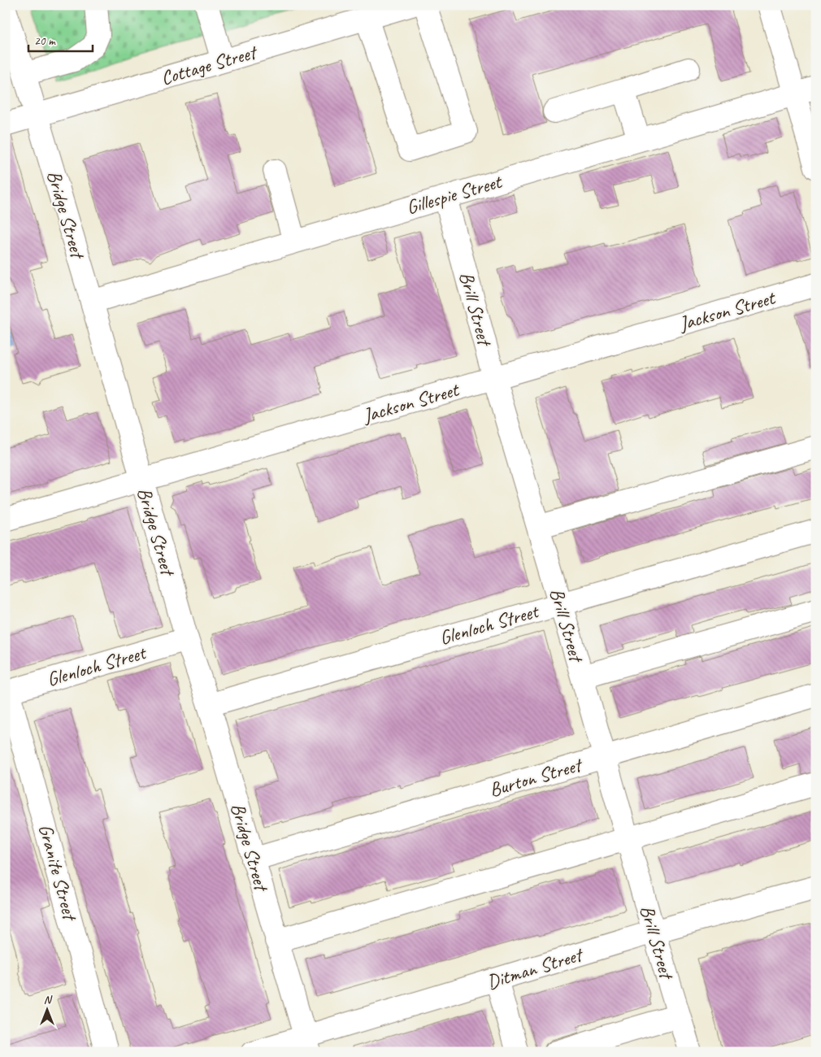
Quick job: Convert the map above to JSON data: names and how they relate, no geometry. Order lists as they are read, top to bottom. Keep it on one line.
{"streets":{"street":["Cottage Street","Gillespie Street","Bridge Street","Brill Street","Jackson Street","Glenloch Street","Burton Street","Granite Street","Ditman Street"]},"crossings":[["Cottage Street","Bridge Street"],["Gillespie Street","Bridge Street"],["Gillespie Street","Brill Street"],["Bridge Street","Jackson Street"],["Bridge Street","Glenloch Street"],["Bridge Street","Burton Street"],["Bridge Street","Ditman Street"],["Brill Street","Jackson Street"],["Brill Street","Glenloch Street"],["Brill Street","Burton Street"],["Brill Street","Ditman Street"],["Glenloch Street","Granite Street"]],"scale_bar":"20 m","north":"top"}
